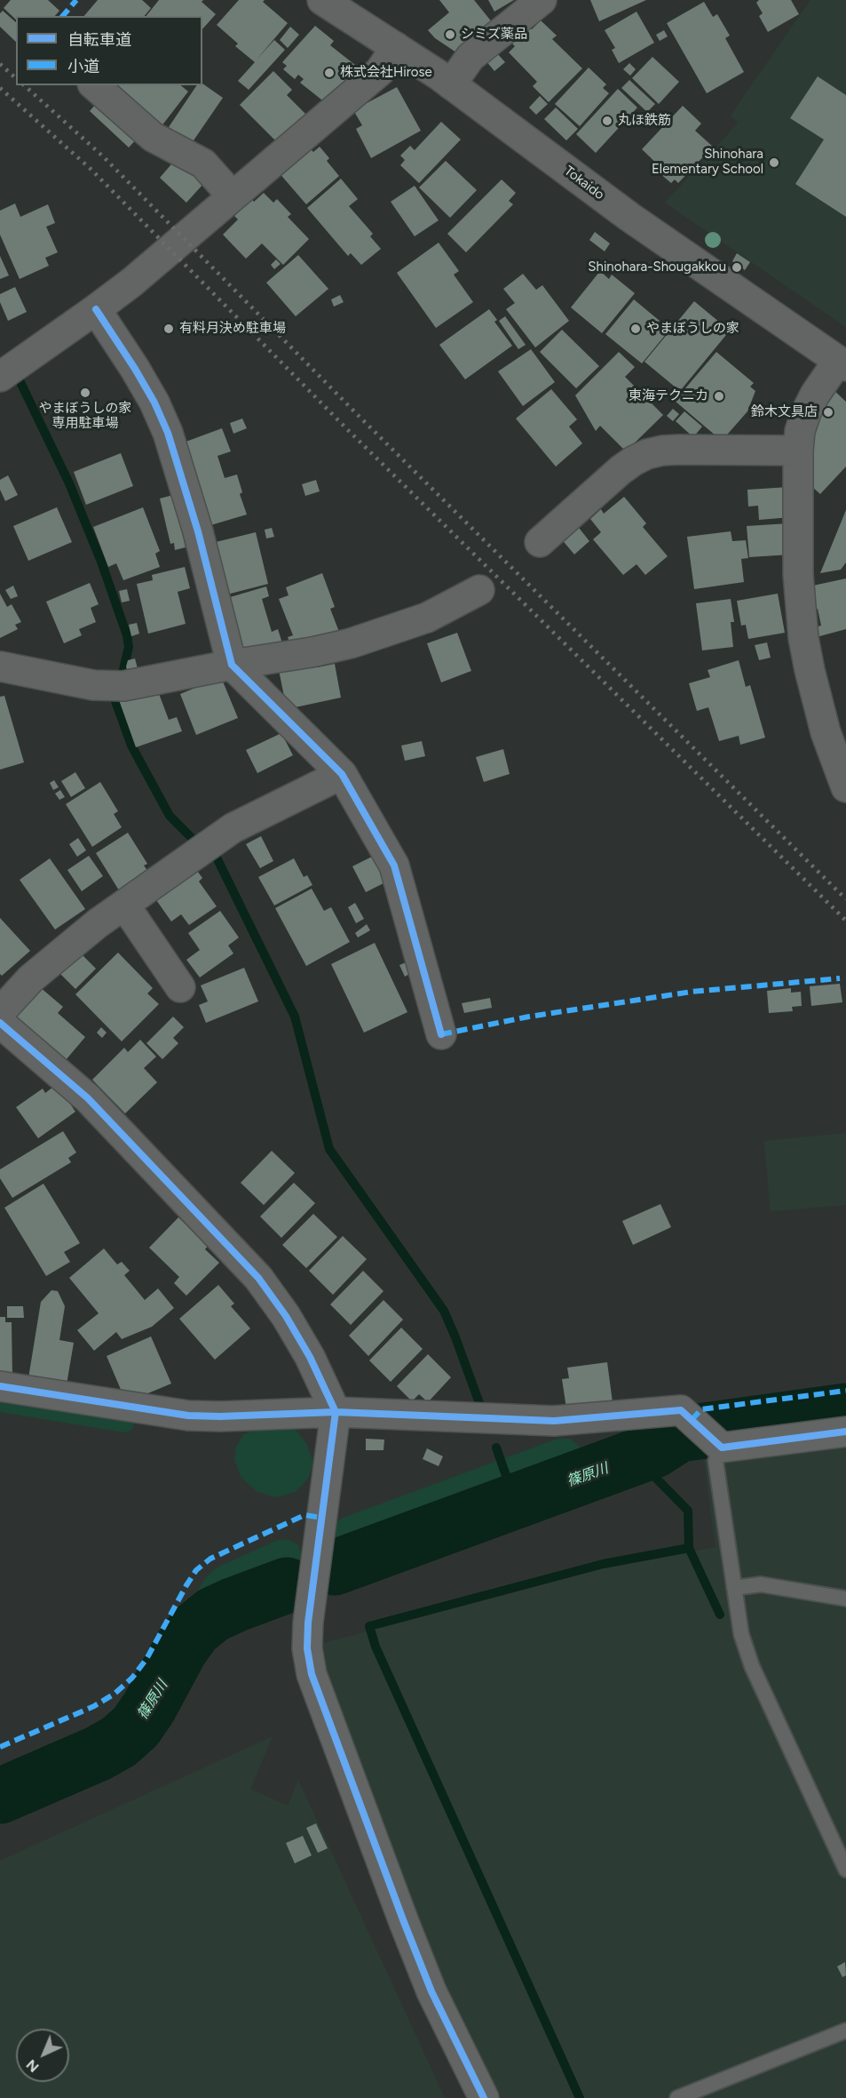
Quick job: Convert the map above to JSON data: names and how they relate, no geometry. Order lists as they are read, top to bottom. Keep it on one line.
{"streets":{"street":["Tokaido"]},"water":["篠原川"],"places":["シミズ薬品","株式会社Hirose","丸ほ鉄筋","Shinohara Elementary School","Shinohara-Shougakkou","有料月決め駐車場","やまぼうしの家","やまぼうしの家 専用駐車場","東海テクニカ","鈴木文具店"],"legend":["自転車道","小道"],"north":"bottom left"}
